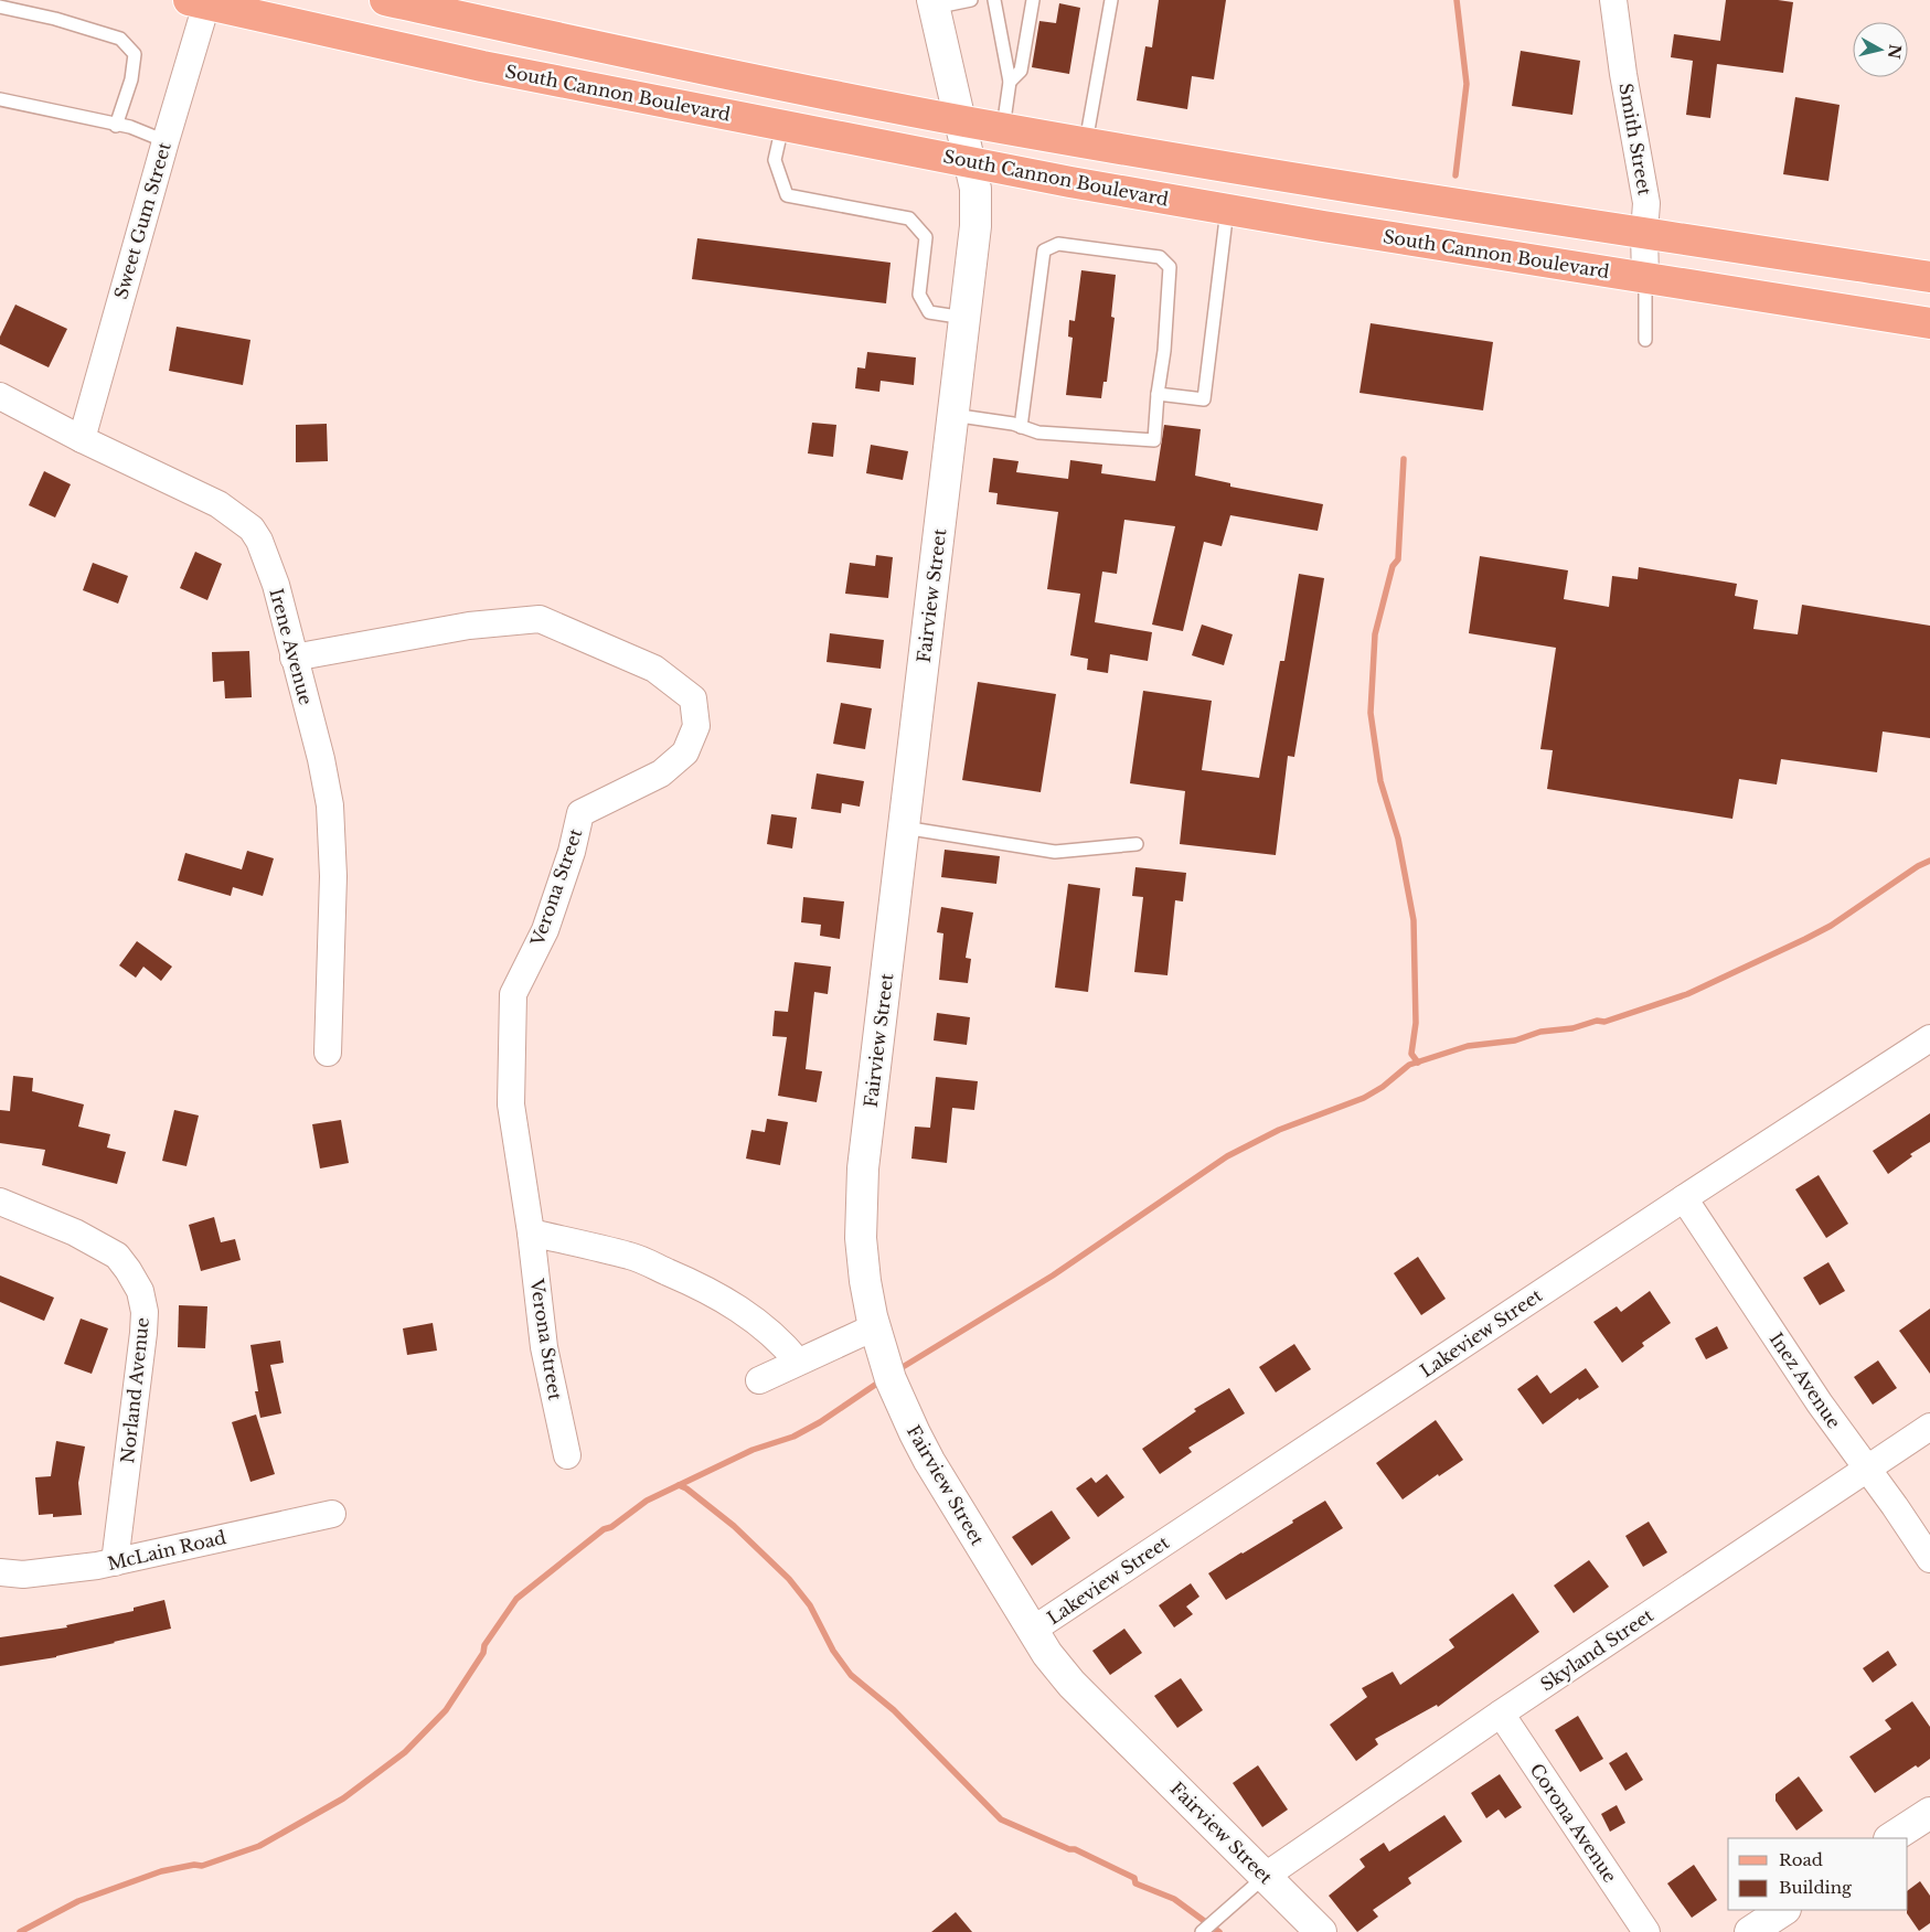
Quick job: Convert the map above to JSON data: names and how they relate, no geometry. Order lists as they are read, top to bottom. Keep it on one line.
{"streets":{"main road":["South Cannon Boulevard"],"street":["Smith Street","Sweet Gum Street","Fairview Street","Irene Avenue","Verona Street","Lakeview Street","Inez Avenue","Norland Avenue","McLain Road","Skyland Street","Corona Avenue"]},"crossings":[["South Cannon Boulevard","Smith Street"],["South Cannon Boulevard","Sweet Gum Street"],["South Cannon Boulevard","Fairview Street"],["Sweet Gum Street","Irene Avenue"],["Fairview Street","Lakeview Street"],["Fairview Street","Skyland Street"],["Irene Avenue","Verona Street"],["Lakeview Street","Inez Avenue"],["Inez Avenue","Skyland Street"],["Norland Avenue","McLain Road"],["Skyland Street","Corona Avenue"]],"legend":["Road","Building"],"north":"right"}
